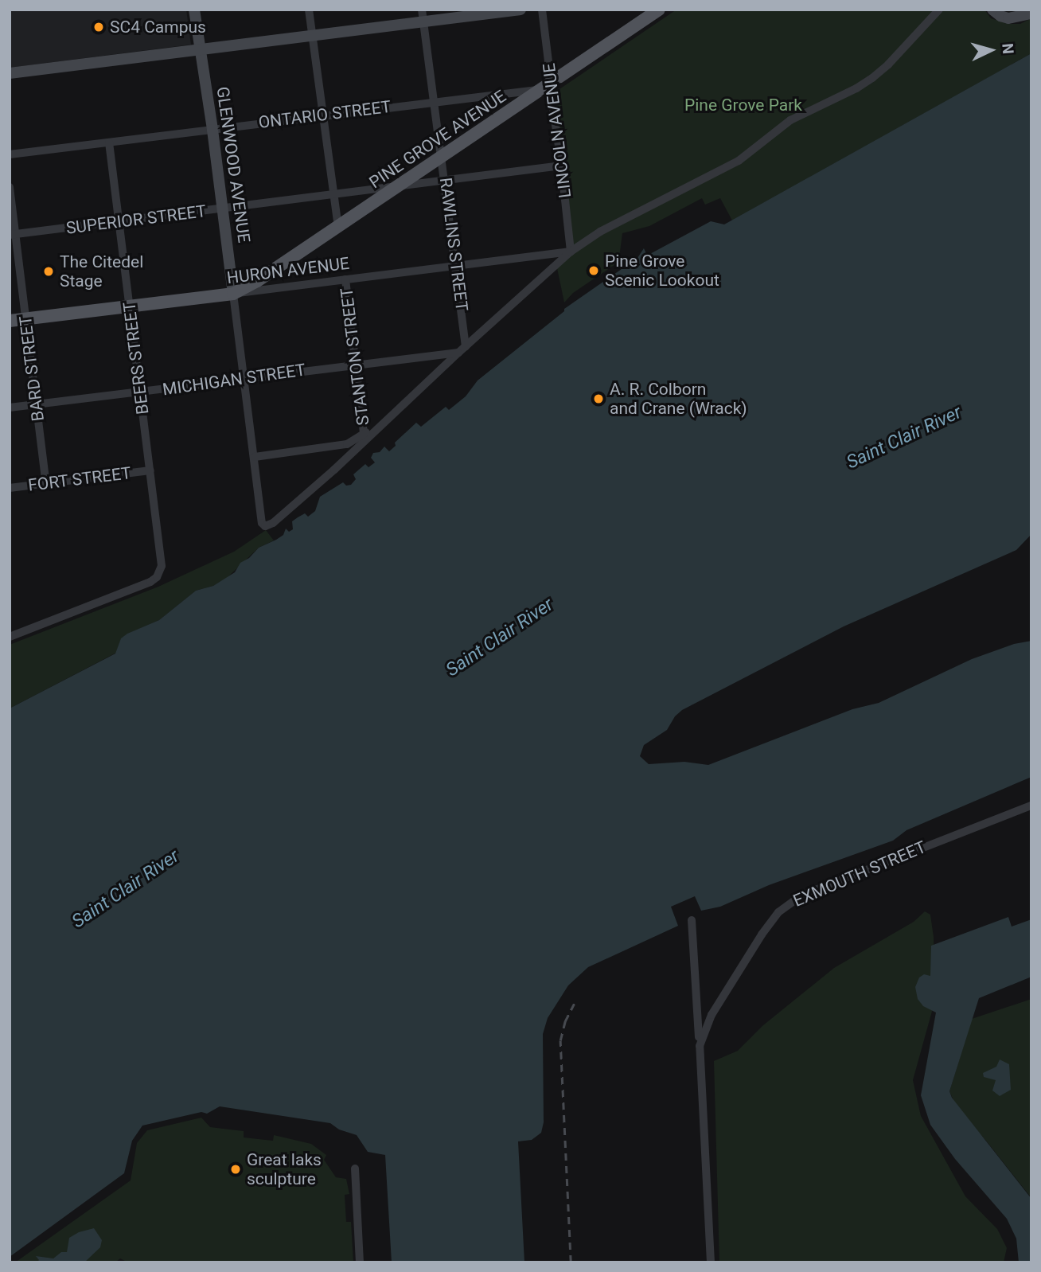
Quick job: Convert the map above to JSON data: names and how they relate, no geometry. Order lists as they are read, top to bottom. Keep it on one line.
{"streets":{"main road":["PINE GROVE AVENUE","HURON AVENUE"],"street":["ONTARIO STREET","LINCOLN AVENUE","GLENWOOD AVENUE","SUPERIOR STREET","RAWLINS STREET","STANTON STREET","BEERS STREET","BARD STREET","MICHIGAN STREET","FORT STREET","EXMOUTH STREET"]},"crossings":[["ONTARIO STREET","LINCOLN AVENUE"],["ONTARIO STREET","PINE GROVE AVENUE"],["ONTARIO STREET","GLENWOOD AVENUE"],["ONTARIO STREET","RAWLINS STREET"],["ONTARIO STREET","BEERS STREET"],["LINCOLN AVENUE","PINE GROVE AVENUE"],["LINCOLN AVENUE","SUPERIOR STREET"],["LINCOLN AVENUE","HURON AVENUE"],["PINE GROVE AVENUE","GLENWOOD AVENUE"],["PINE GROVE AVENUE","SUPERIOR STREET"],["PINE GROVE AVENUE","RAWLINS STREET"],["PINE GROVE AVENUE","HURON AVENUE"],["GLENWOOD AVENUE","SUPERIOR STREET"],["GLENWOOD AVENUE","HURON AVENUE"],["GLENWOOD AVENUE","MICHIGAN STREET"],["SUPERIOR STREET","RAWLINS STREET"],["SUPERIOR STREET","BEERS STREET"],["SUPERIOR STREET","BARD STREET"],["RAWLINS STREET","HURON AVENUE"],["HURON AVENUE","STANTON STREET"],["HURON AVENUE","BEERS STREET"],["HURON AVENUE","BARD STREET"],["STANTON STREET","MICHIGAN STREET"],["BEERS STREET","MICHIGAN STREET"],["BEERS STREET","FORT STREET"],["BARD STREET","MICHIGAN STREET"],["BARD STREET","FORT STREET"]],"water":["Saint Clair River"],"parks":["Pine Grove Park"],"places":["SC4 Campus","Pine Grove Scenic Lookout","The Citedel Stage","A. R. Colborn and Crane (Wrack)","Great laks sculpture"],"north":"right"}
